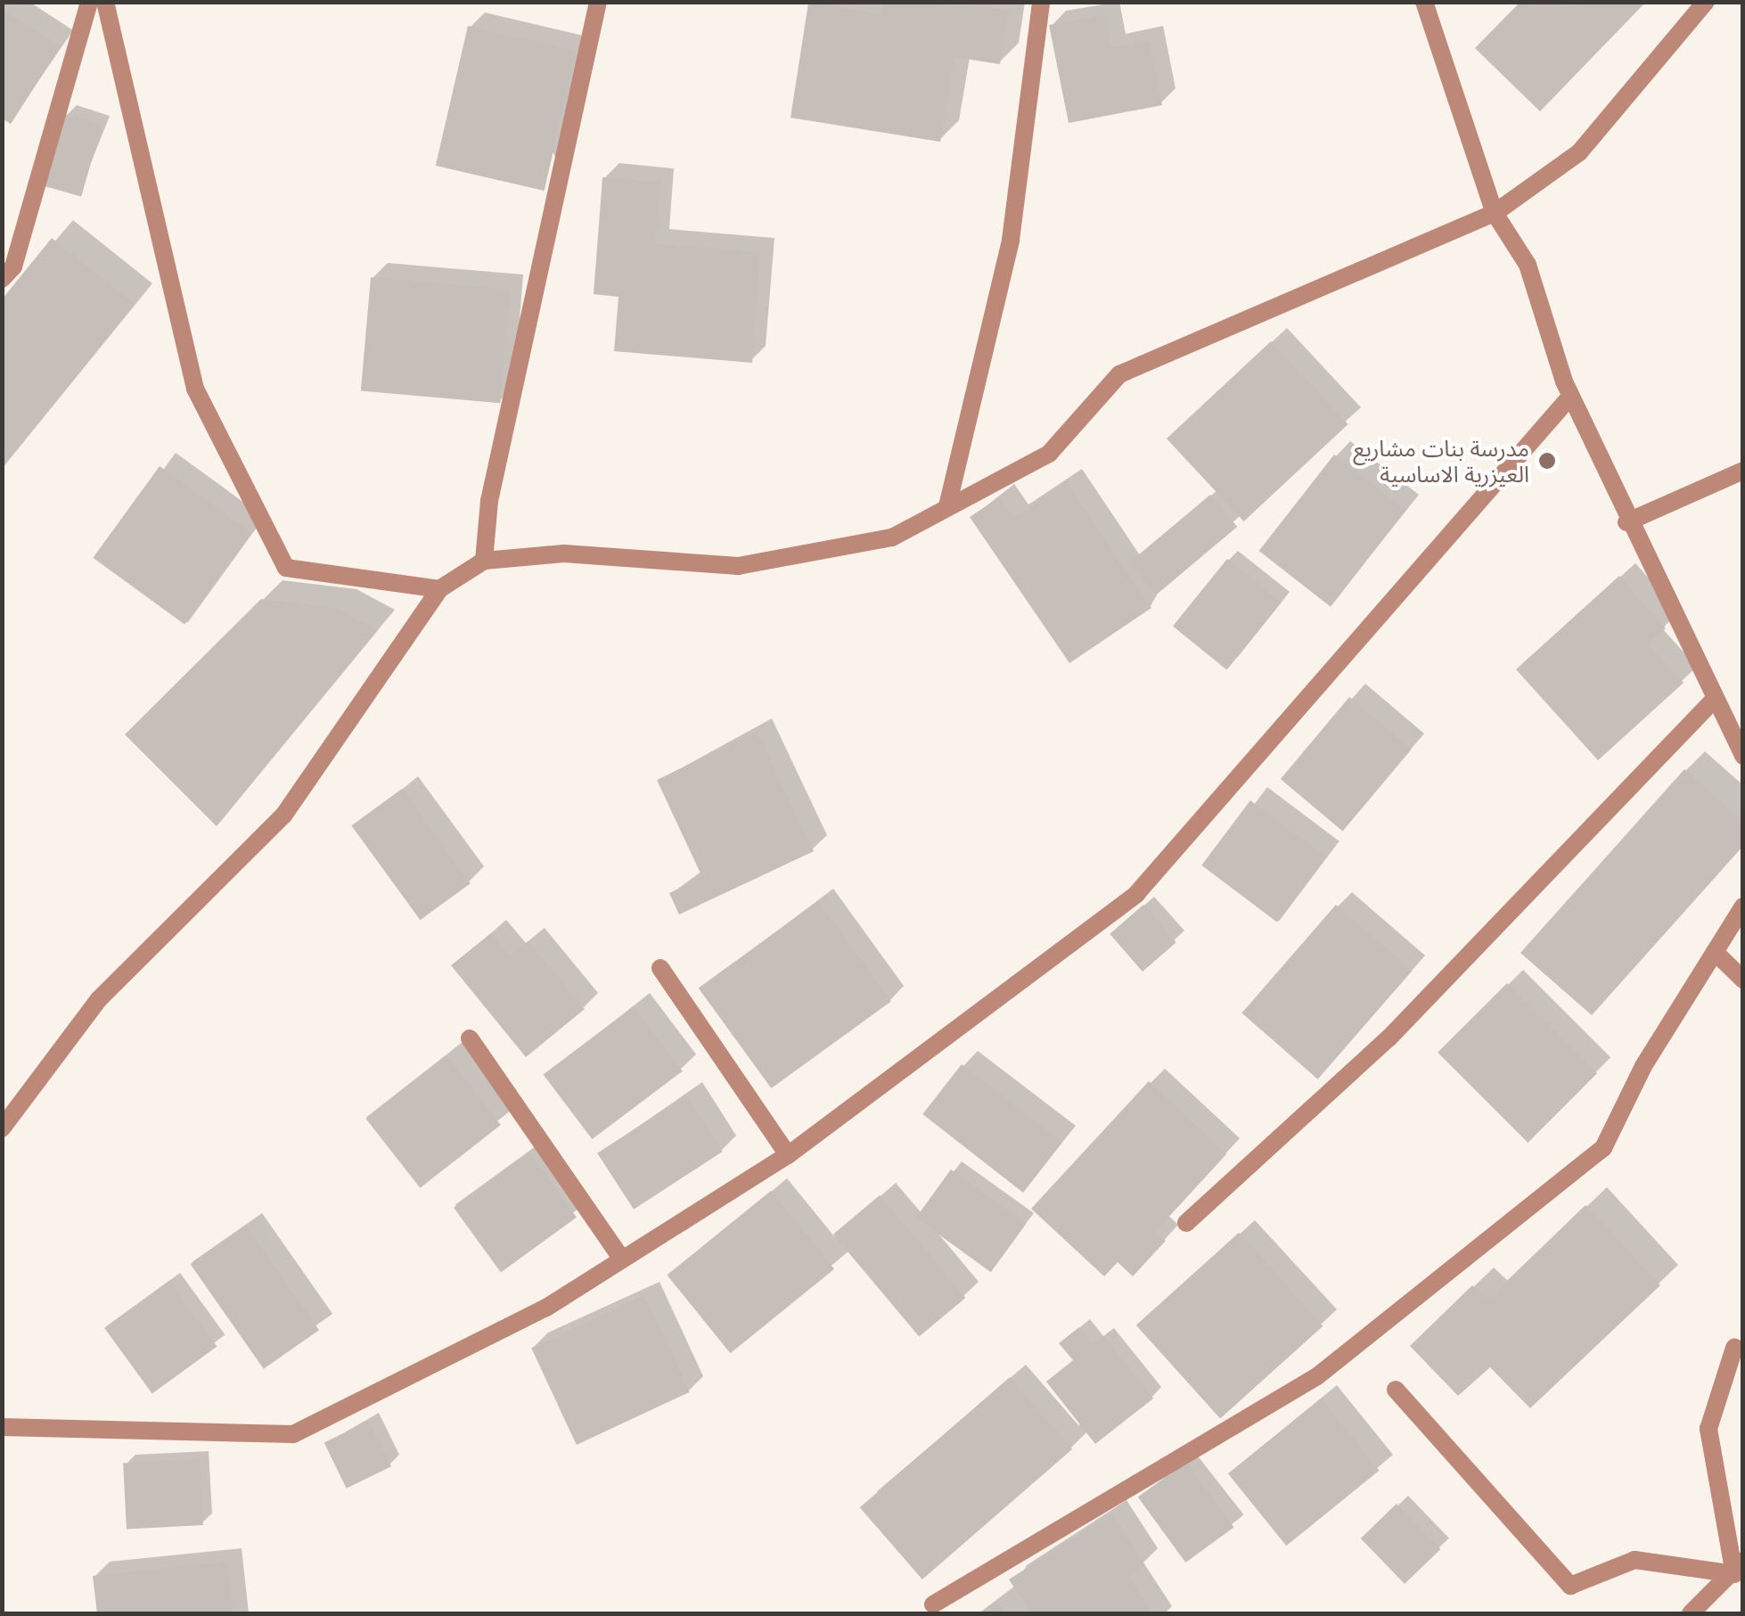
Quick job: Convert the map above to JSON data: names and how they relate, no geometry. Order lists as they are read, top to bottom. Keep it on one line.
{"places":["مدرسة بنات مشاريع العيزرية الاساسية"]}
